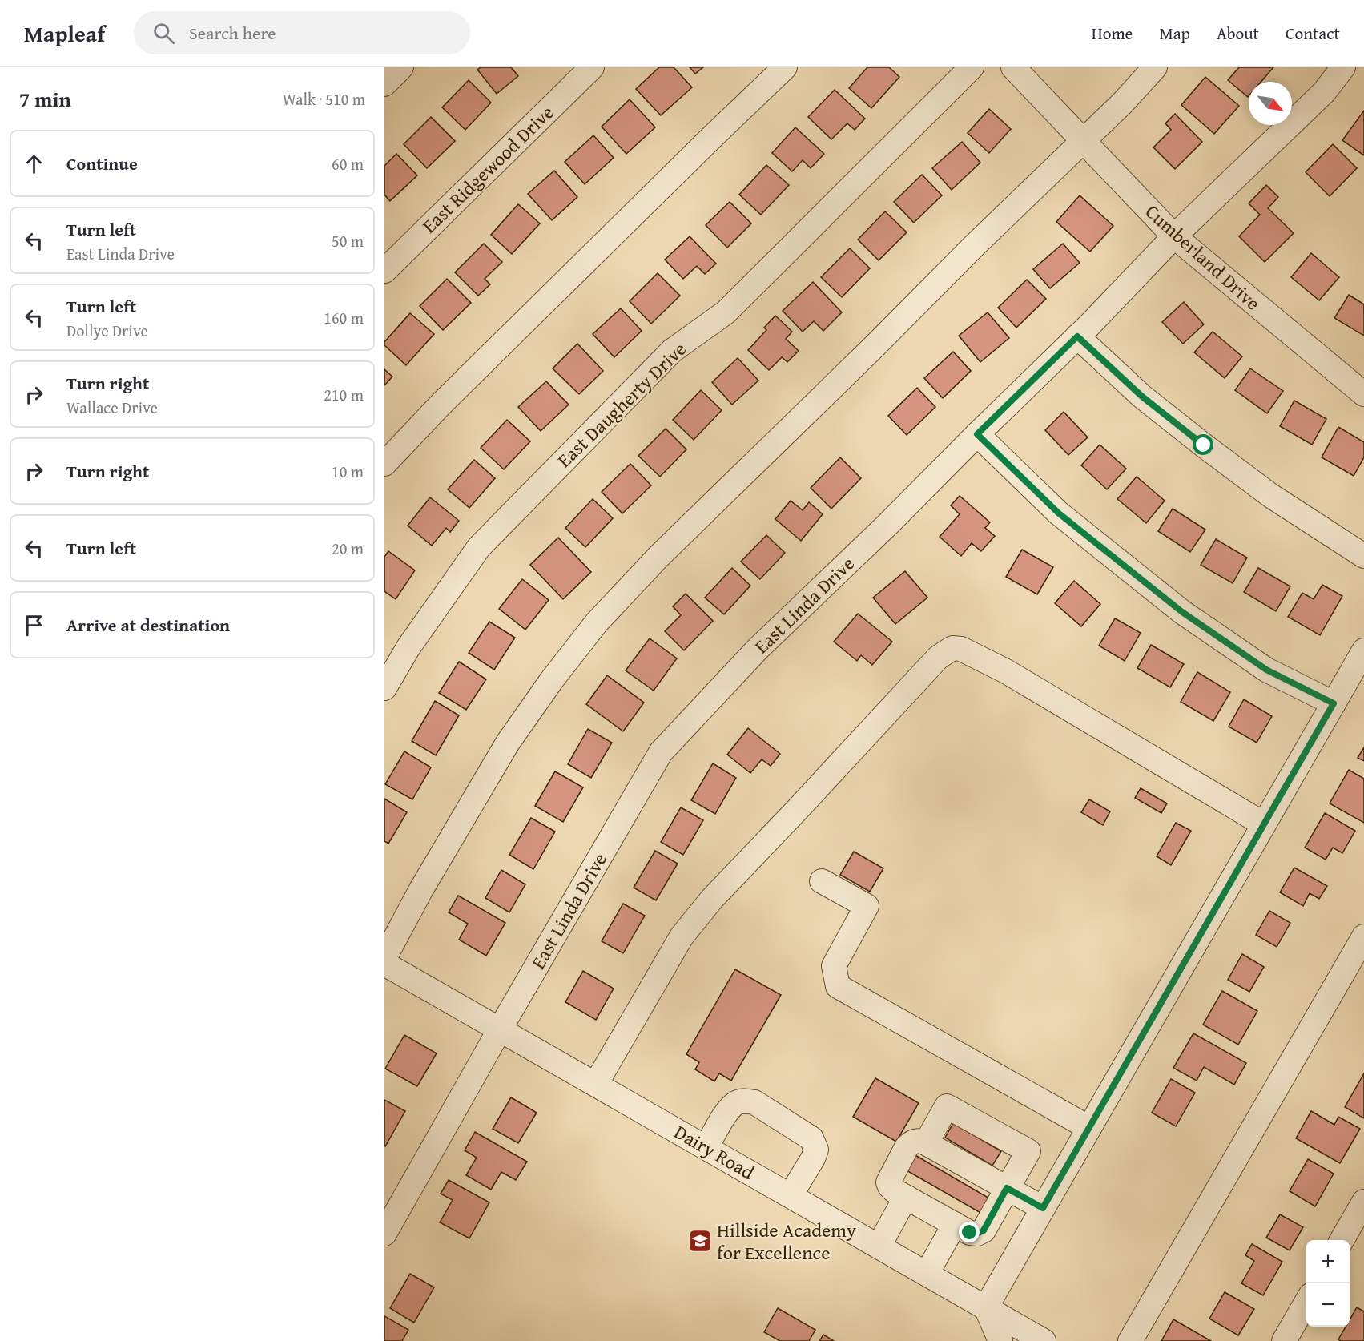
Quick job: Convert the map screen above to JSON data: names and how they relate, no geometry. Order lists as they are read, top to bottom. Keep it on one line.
{"streets":{"street":["East Ridgewood Drive","Cumberland Drive","East Daugherty Drive","East Linda Drive","Dairy Road"]},"crossings":[["Cumberland Drive","East Linda Drive"],["East Linda Drive","Dairy Road"]],"places":{"school or university":["Hillside Academy for Excellence"]},"north":"bottom right","page":{"header":"Mapleaf","search":"Search here","nav":["Home","Map","About","Contact"],"heading":["7 min","Walk · 510 m"],"list":[["Continue","60 m"],["Turn left","East Linda Drive","50 m"],["Turn left","Dollye Drive","160 m"],["Turn right","Wallace Drive","210 m"],["Turn right","10 m"],["Turn left","20 m"],"Arrive at destination"],"map_buttons":["+","−"]}}
